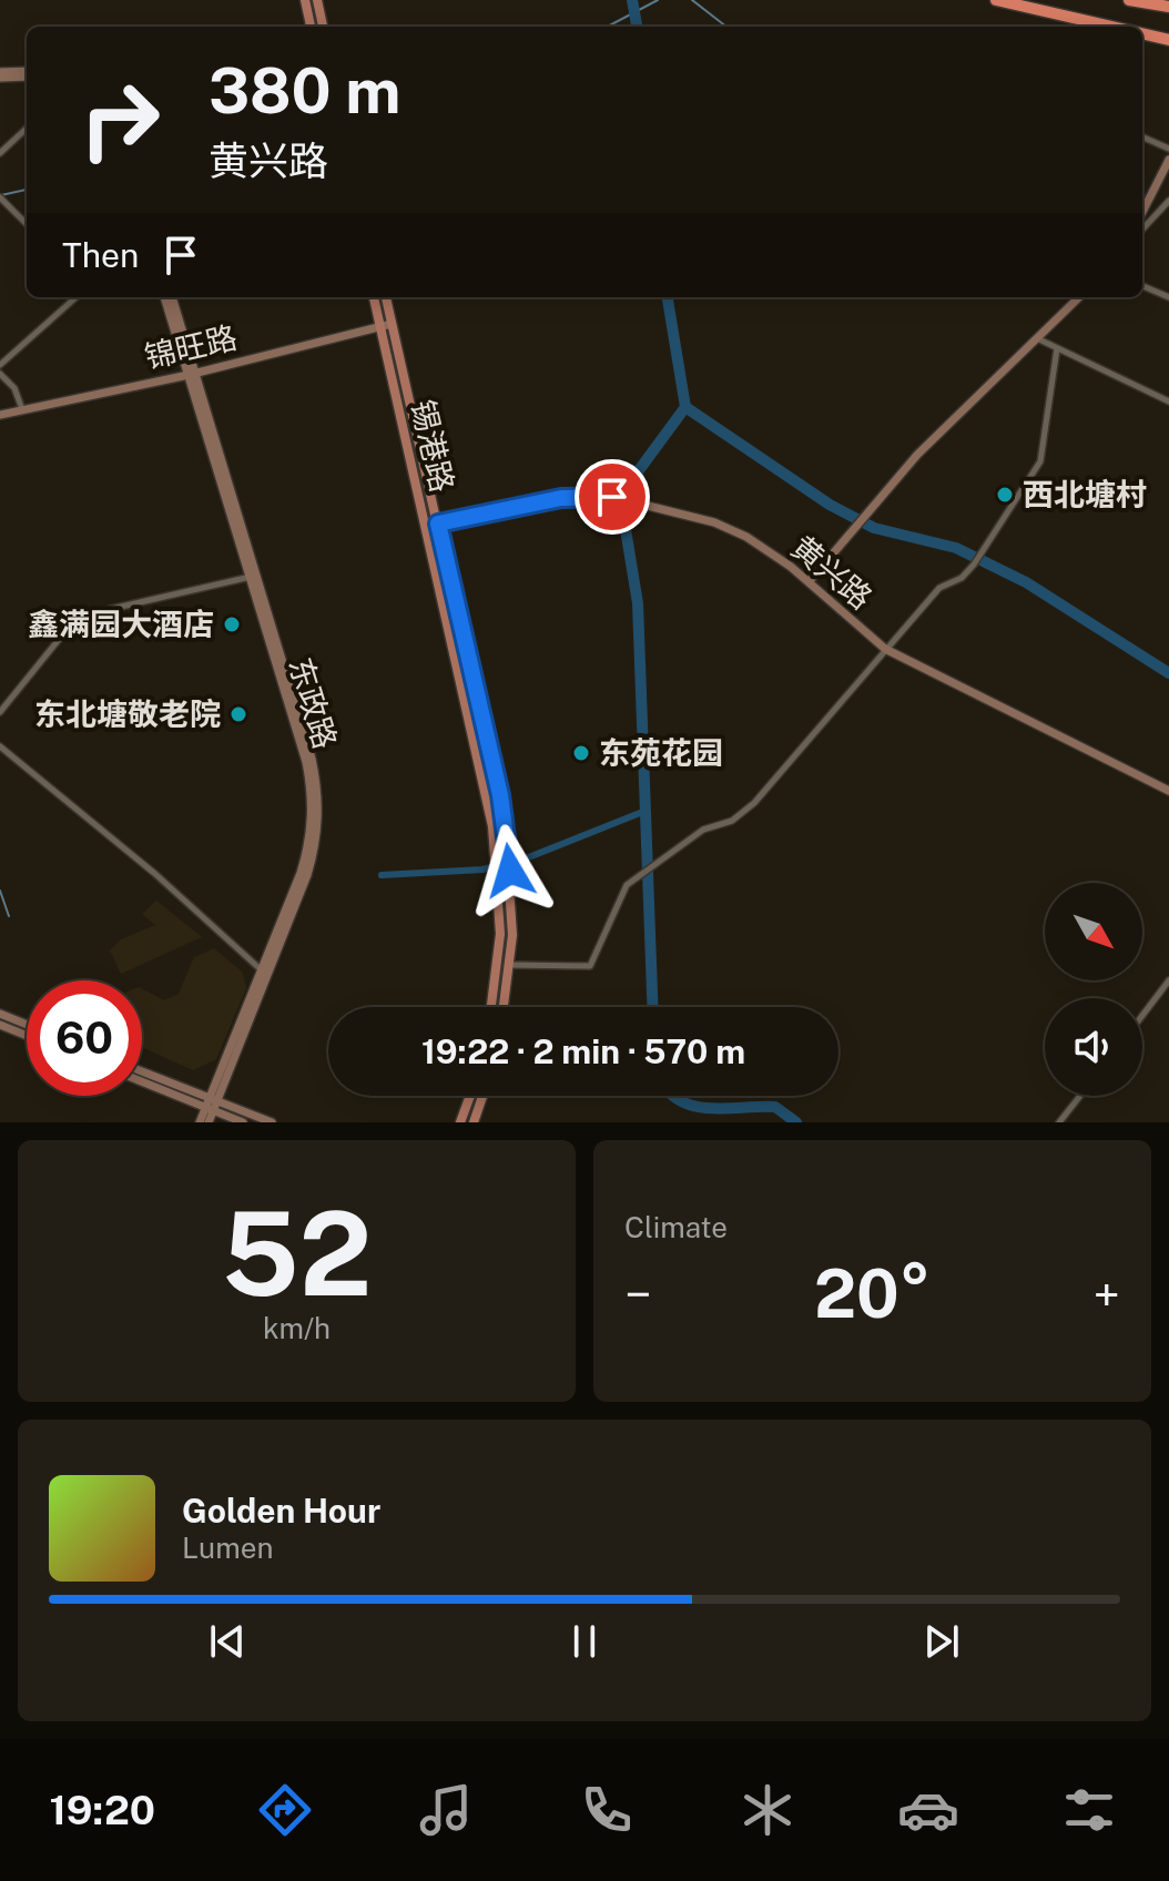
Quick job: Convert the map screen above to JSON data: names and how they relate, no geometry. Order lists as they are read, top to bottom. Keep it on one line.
{"streets":{"main road":["锡港路"],"street":["锦旺路","黄兴路","东政路"]},"crossings":[["锦旺路","锡港路"],["锦旺路","东政路"],["锡港路","黄兴路"]],"places":["西北塘村","鑫满园大酒店","东北塘敬老院","东苑花园"],"north":"bottom right","page":{"turn":["380 m","黄兴路"],"then":"Then","limit":"60","trip":"19:22 · 2 min · 570 m","tile":[["52","km/h"],"Climate"],"heat":["−","20°","+"],"song":["Golden Hour","Lumen"],"tabs":"19:20"}}
